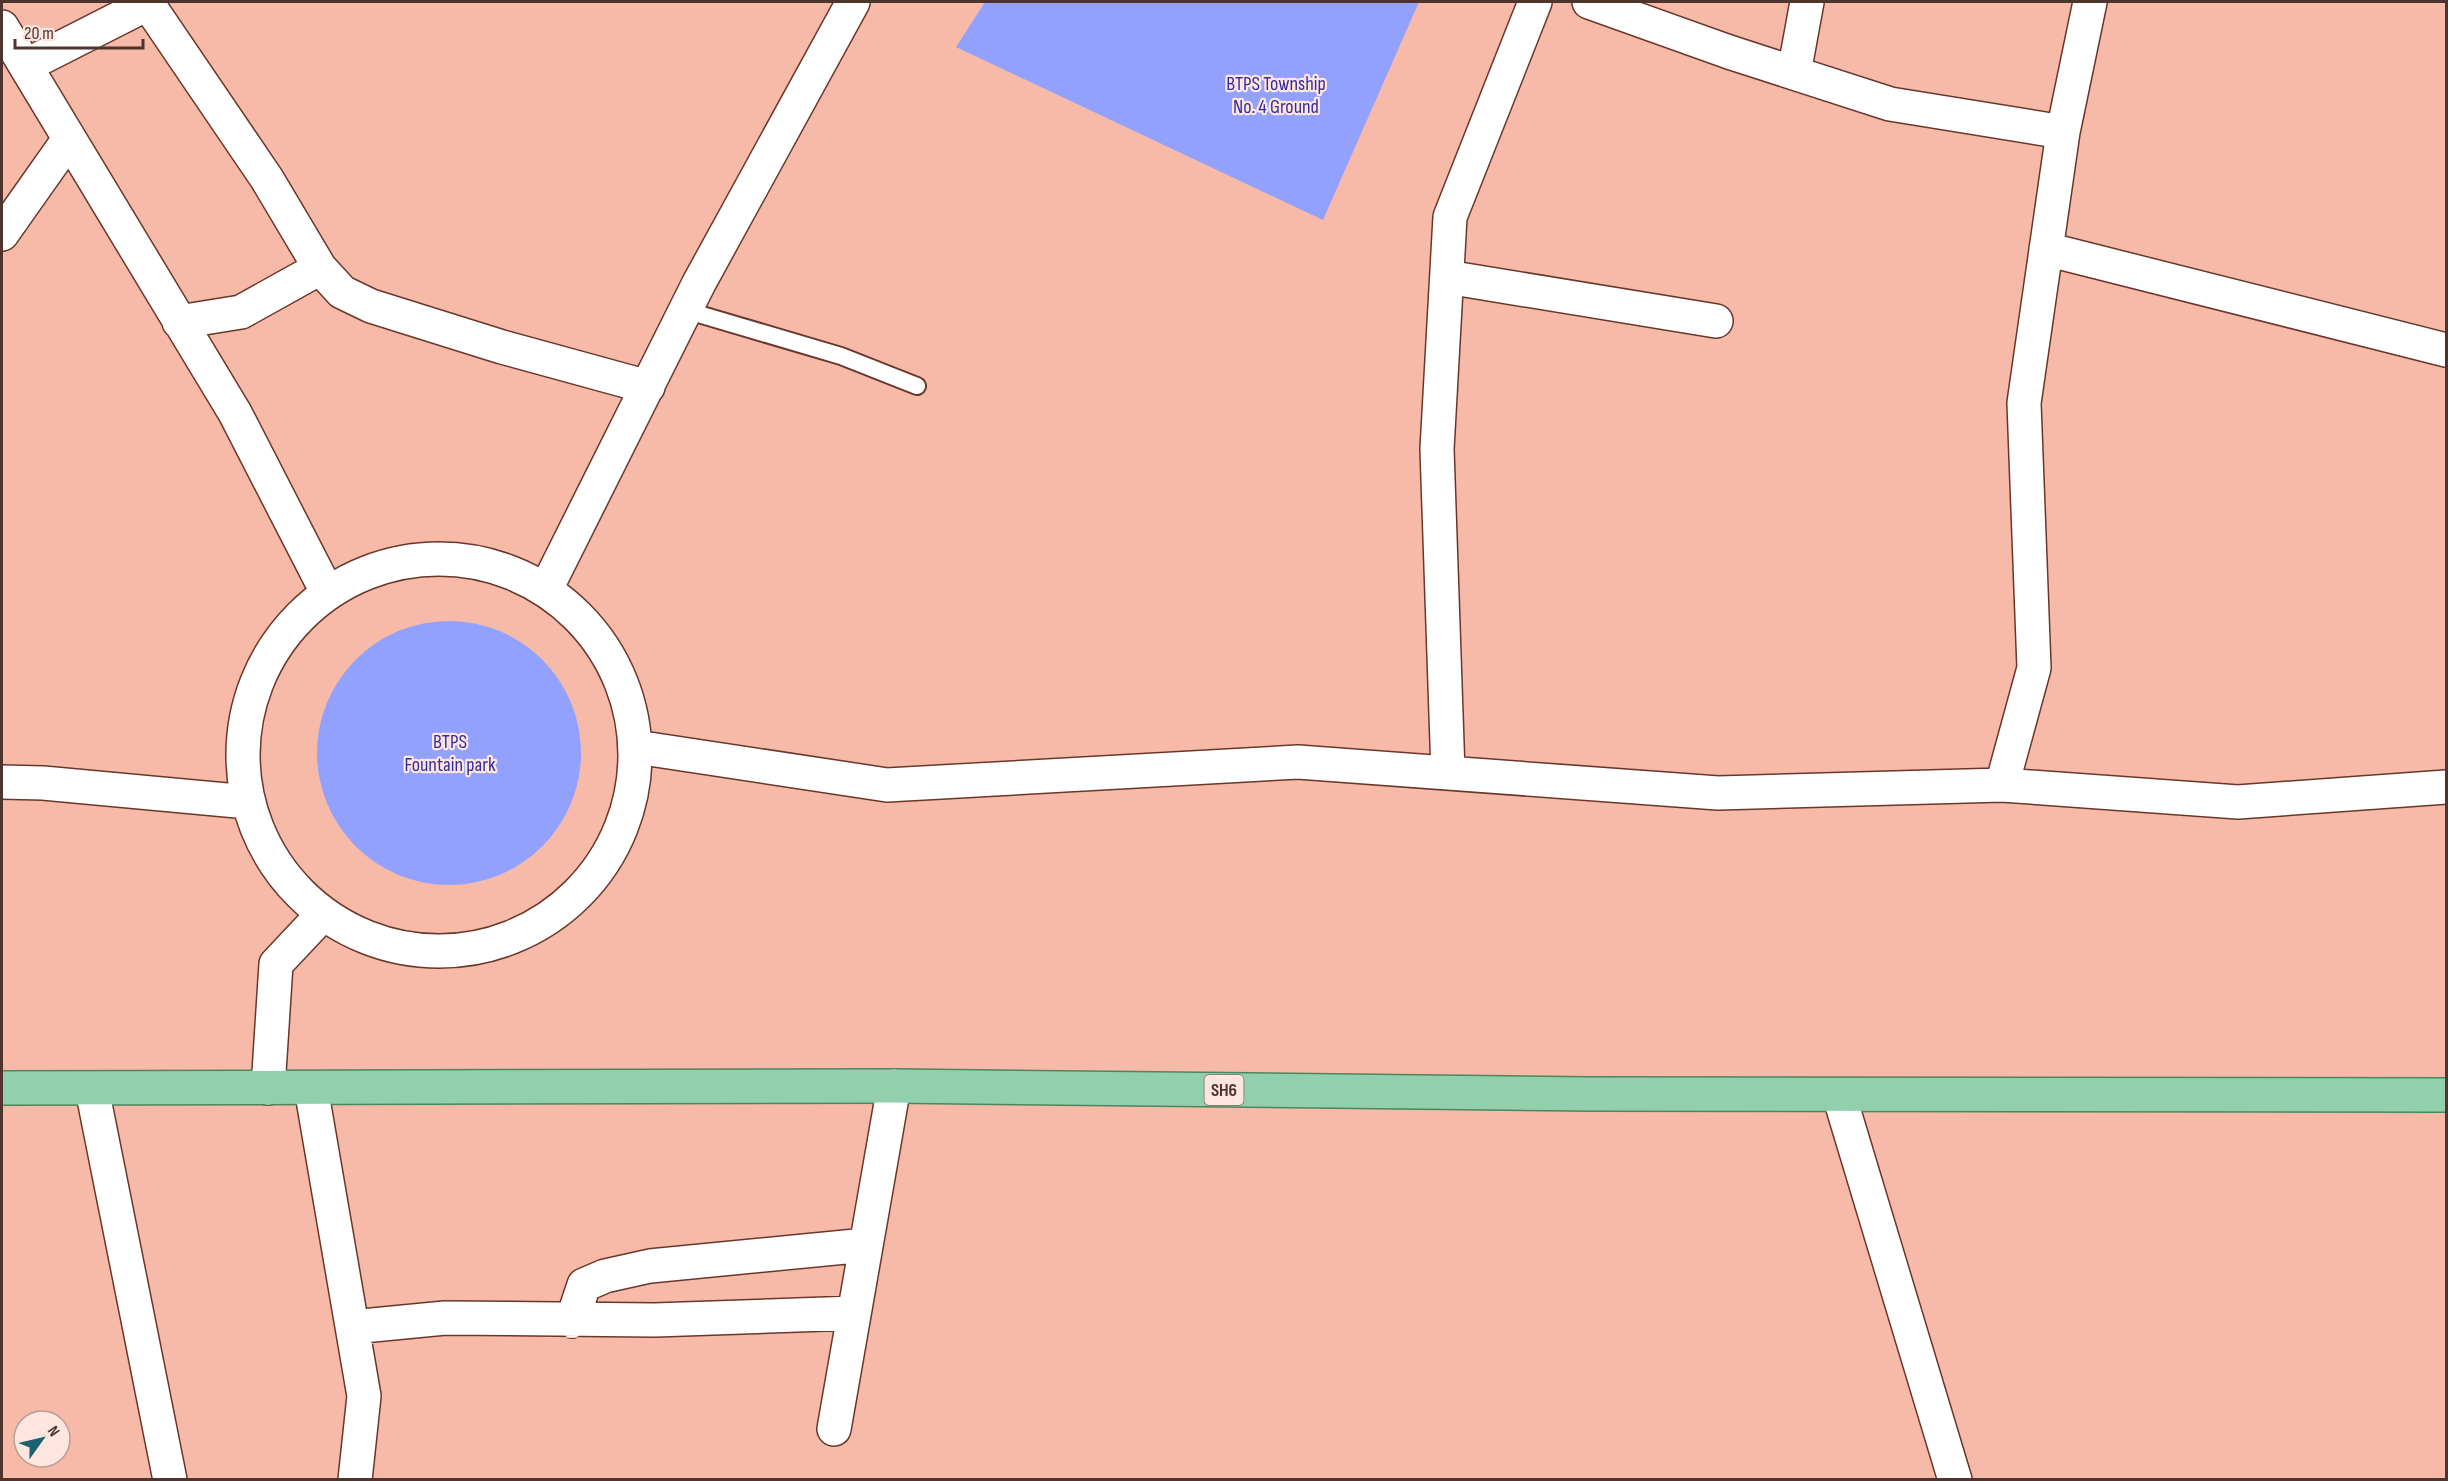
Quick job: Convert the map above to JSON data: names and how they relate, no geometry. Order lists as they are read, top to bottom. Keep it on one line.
{"streets":{"main road":["SH6"]},"parks":["BTPS Township No. 4 Ground","BTPS Fountain park"],"scale_bar":"20 m","north":"top right"}
